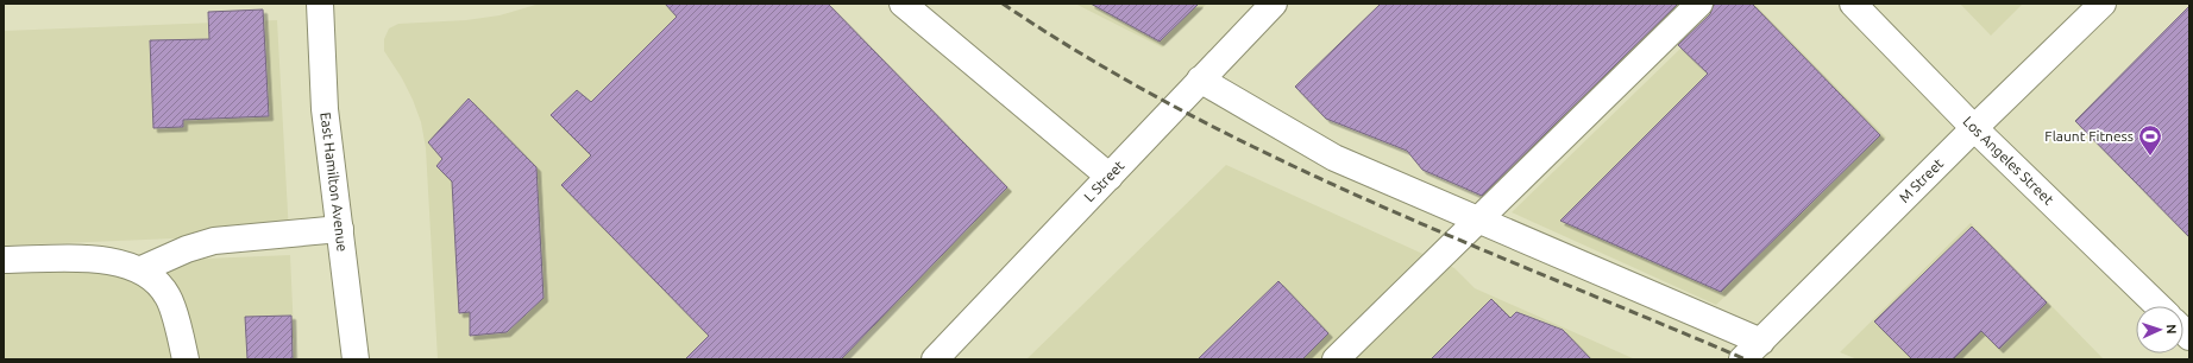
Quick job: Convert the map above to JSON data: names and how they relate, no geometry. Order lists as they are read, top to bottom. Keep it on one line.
{"streets":{"street":["Los Angeles Street","M Street","East Hamilton Avenue","L Street"]},"crossings":[["Los Angeles Street","M Street"]],"places":{"sports":["Flaunt Fitness"]},"north":"right"}
